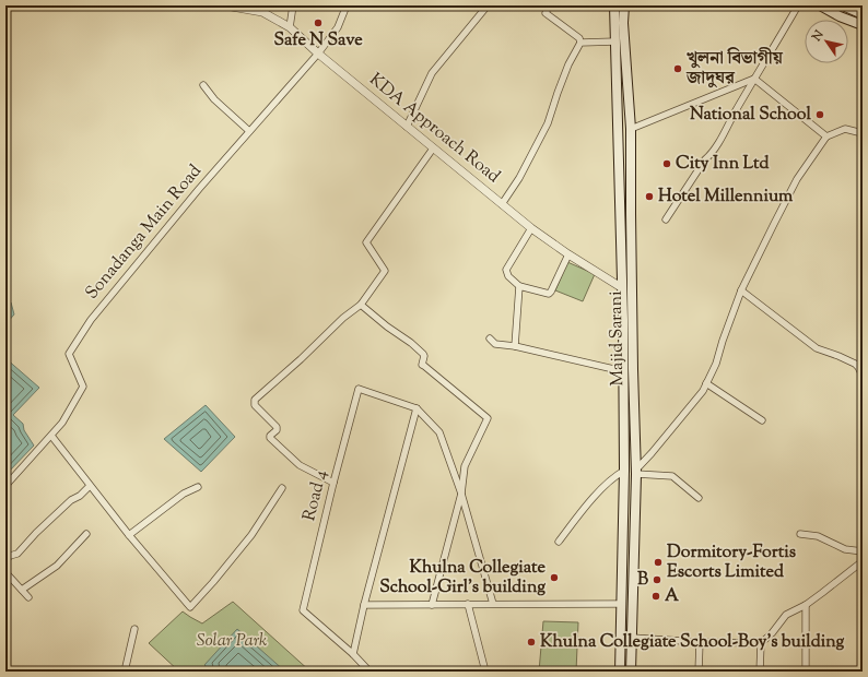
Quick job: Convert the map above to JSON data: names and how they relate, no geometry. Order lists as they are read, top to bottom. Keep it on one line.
{"streets":{"main road":["Majid Sarani"],"street":["KDA Approach Road","Sonadanga Main Road","Road 4"]},"crossings":[["KDA Approach Road","Sonadanga Main Road"],["KDA Approach Road","Majid Sarani"]],"parks":["Solar Park"],"places":["Safe N Save","খুলনা বিভাগীয় জাদুঘর","National School","City Inn Ltd","Hotel Millennium","Dormitory-Fortis Escorts Limited","Khulna Collegiate School-Girl's building","B","A","Khulna Collegiate School-Boy's building"],"north":"top left"}
